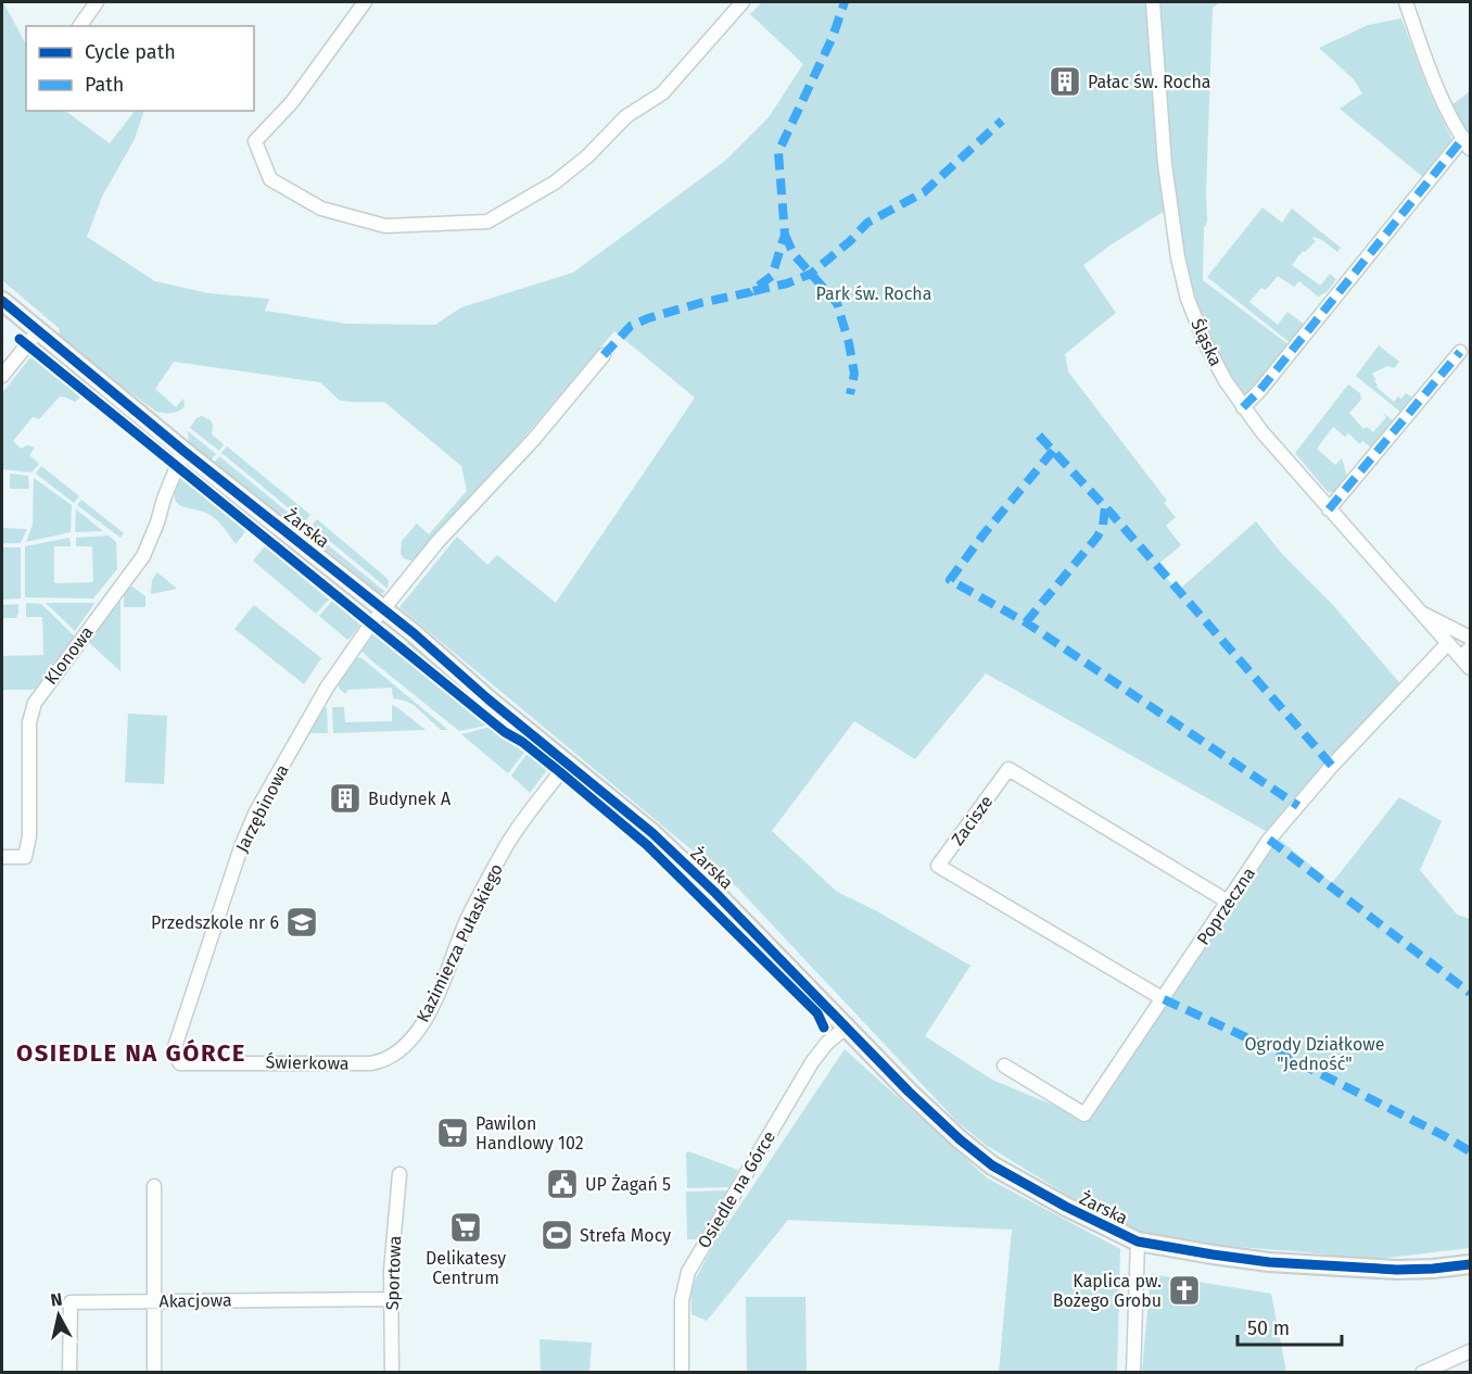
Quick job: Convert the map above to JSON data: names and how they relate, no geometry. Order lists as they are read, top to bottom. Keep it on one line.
{"streets":{"street":["Śląska","Żarska","Klonowa","Jarzębinowa","Zacisze","Poprzeczna","Kazimierza Pułaskiego","Świerkowa","Osiedle na Górce","Sportowa","Akacjowa"]},"crossings":[["Śląska","Poprzeczna"],["Żarska","Klonowa"],["Żarska","Jarzębinowa"],["Żarska","Kazimierza Pułaskiego"],["Żarska","Osiedle na Górce"],["Jarzębinowa","Świerkowa"],["Zacisze","Poprzeczna"],["Kazimierza Pułaskiego","Świerkowa"],["Sportowa","Akacjowa"]],"districts":["OSIEDLE NA GÓRCE"],"parks":["Park św. Rocha","Ogrody Działkowe \"Jedność\""],"places":{"building":["Pałac św. Rocha","Budynek A"],"school or university":["Przedszkole nr 6"],"supermarket":["Pawilon Handlowy 102","Delikatesy Centrum"],"public building":["UP Żagań 5"],"sports":["Strefa Mocy"],"church":["Kaplica pw. Bożego Grobu"]},"legend":["Cycle path","Path"],"scale_bar":"50 m","north":"top"}
